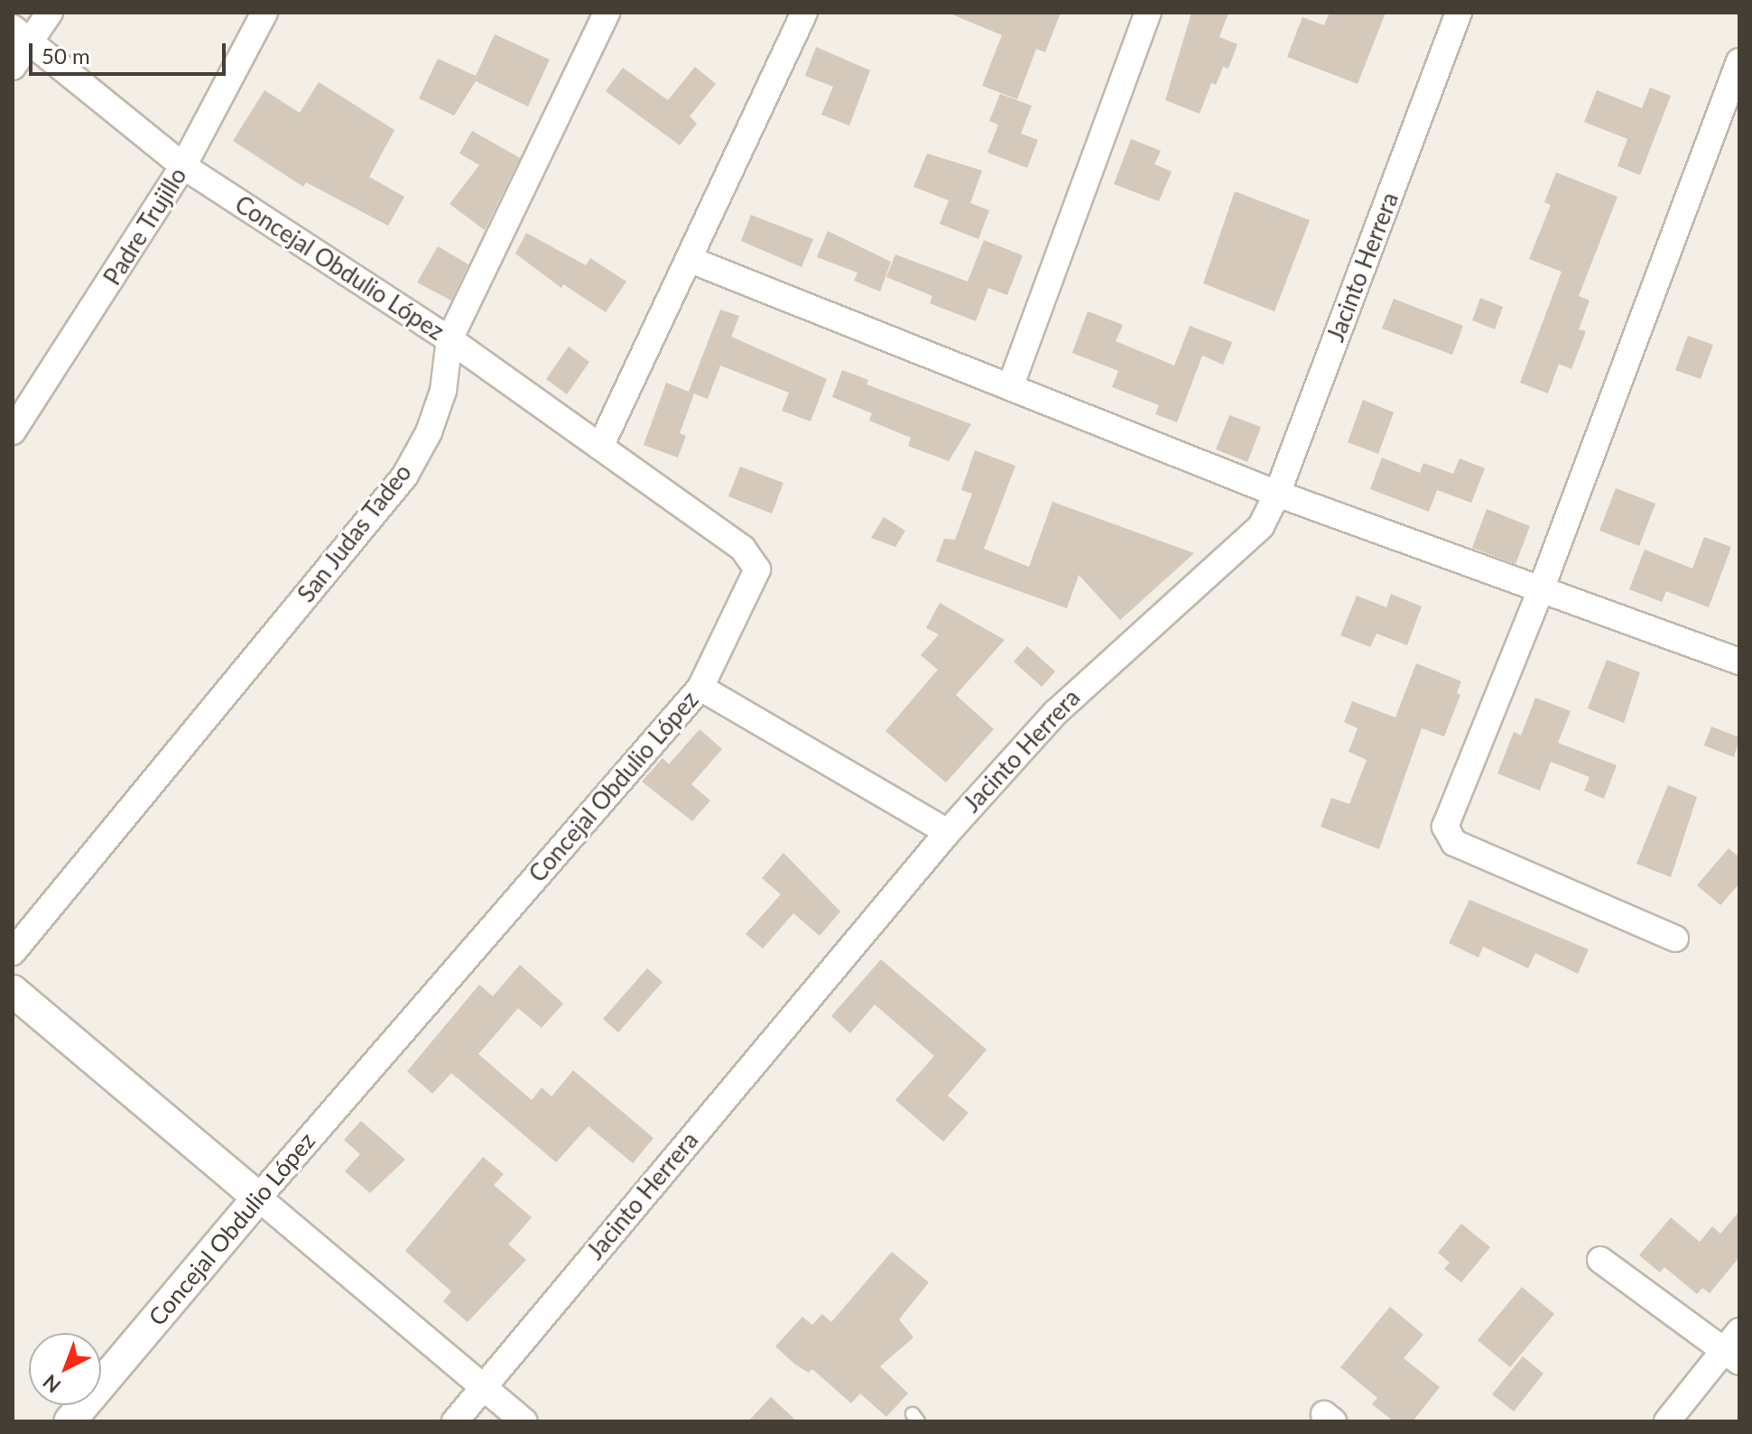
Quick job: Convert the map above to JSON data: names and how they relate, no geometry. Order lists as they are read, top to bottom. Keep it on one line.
{"streets":{"street":["Padre Trujillo","Jacinto Herrera","Concejal Obdulio López","San Judas Tadeo"]},"crossings":[["Padre Trujillo","Concejal Obdulio López"],["Concejal Obdulio López","San Judas Tadeo"]],"scale_bar":"50 m","north":"bottom left"}
